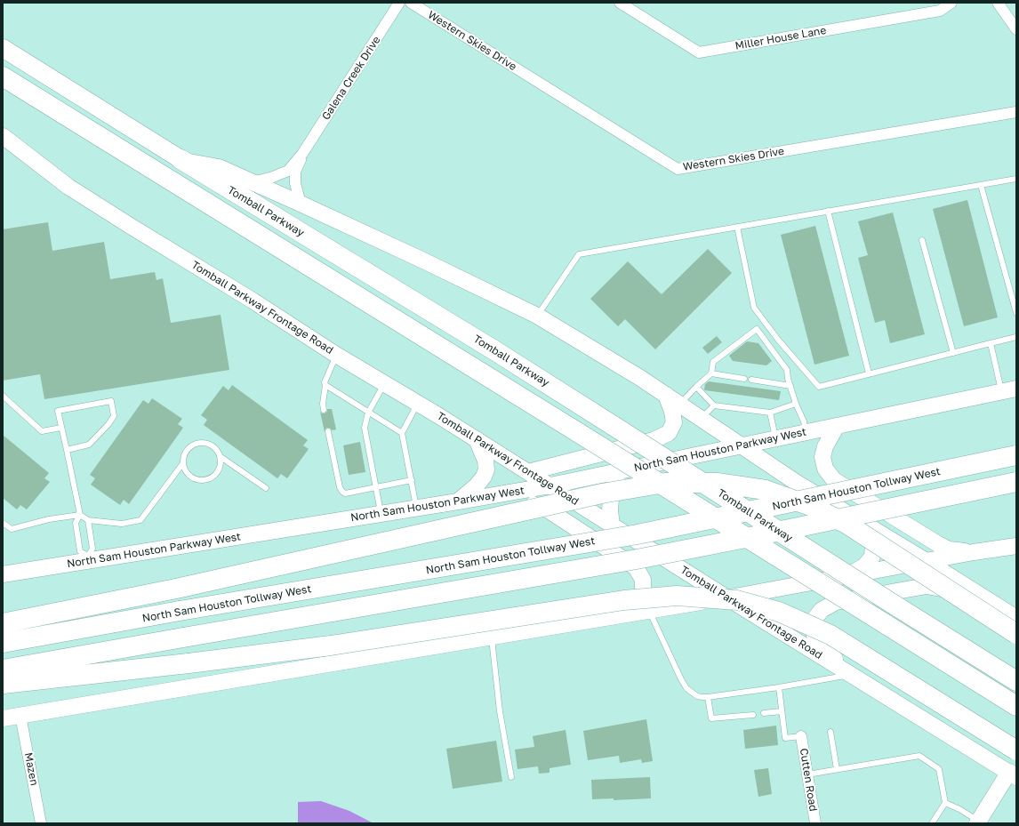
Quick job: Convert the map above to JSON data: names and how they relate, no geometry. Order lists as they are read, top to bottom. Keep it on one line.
{"streets":{"highway":["Tomball Parkway","North Sam Houston Tollway West"],"main road":["Tomball Parkway Frontage Road","North Sam Houston Parkway West"],"street":["Miller House Lane","Western Skies Drive","Galena Creek Drive","Mazen","Cutten Road"]},"crossings":[["Tomball Parkway Frontage Road","North Sam Houston Parkway West"]]}
